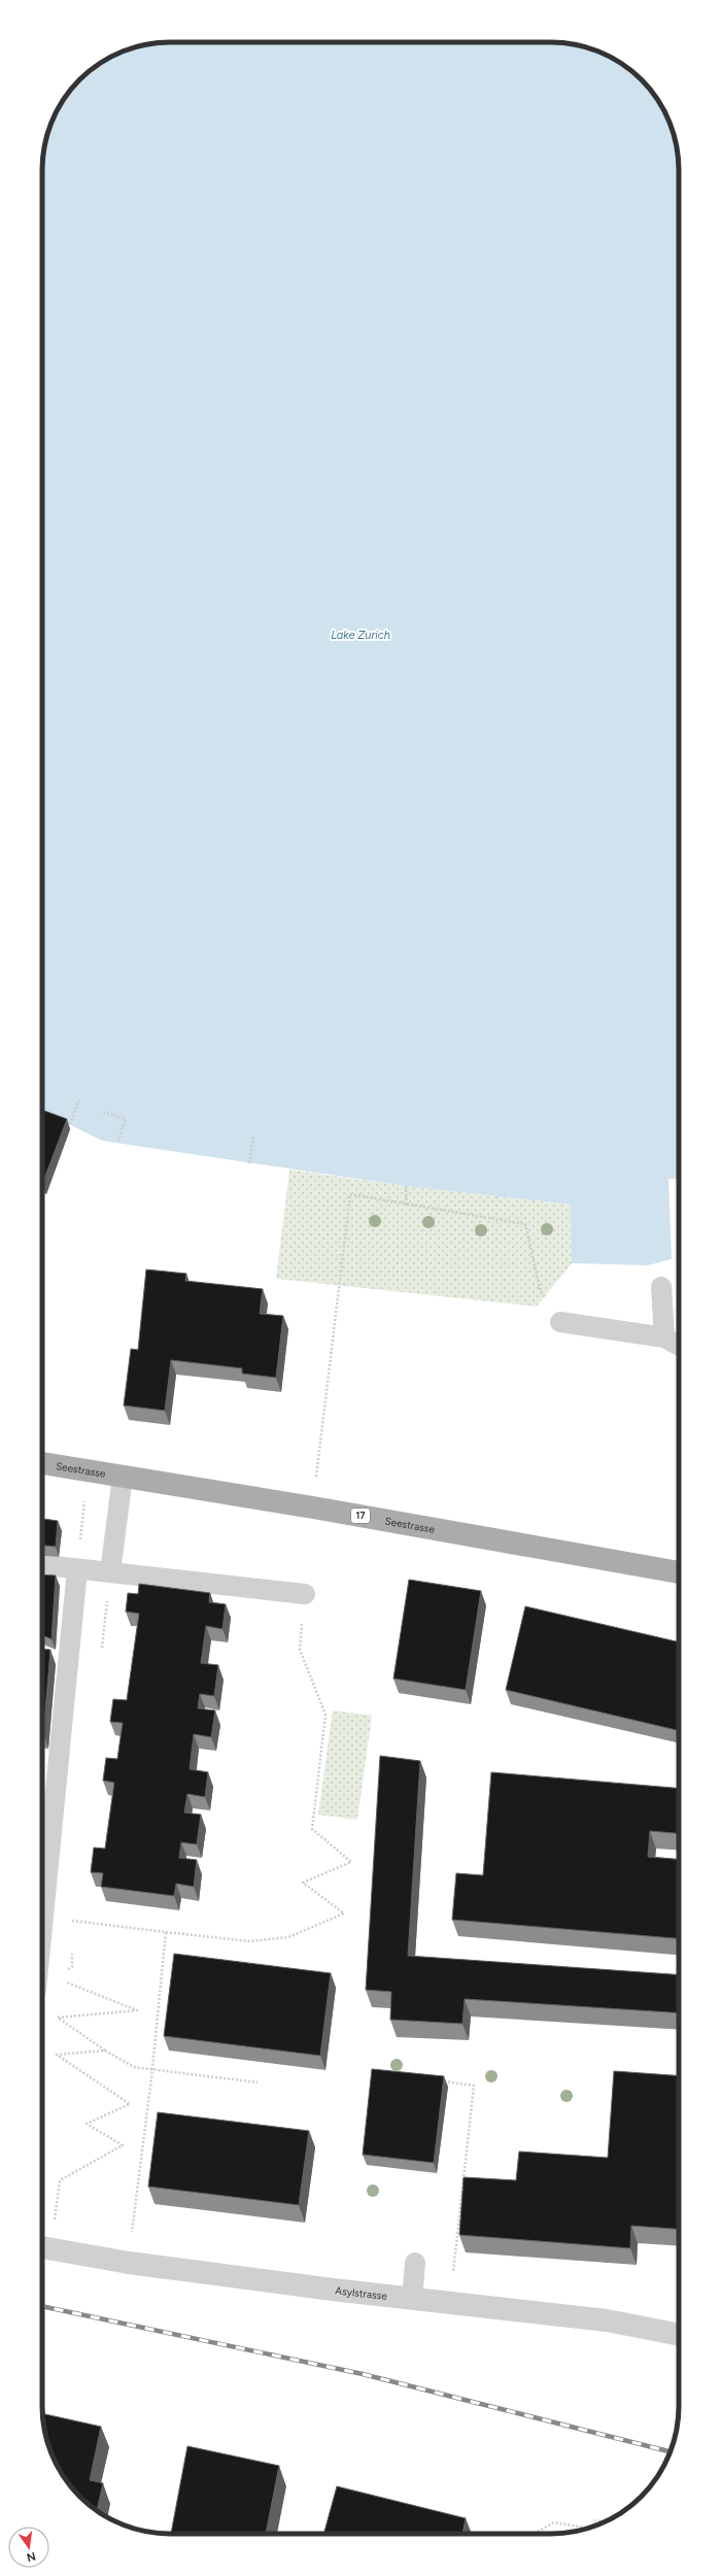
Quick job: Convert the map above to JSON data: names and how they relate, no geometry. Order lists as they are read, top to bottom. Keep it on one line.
{"streets":{"main road":["Seestrasse","17"],"street":["Asylstrasse"]},"water":["Lake Zurich"],"north":"bottom"}
